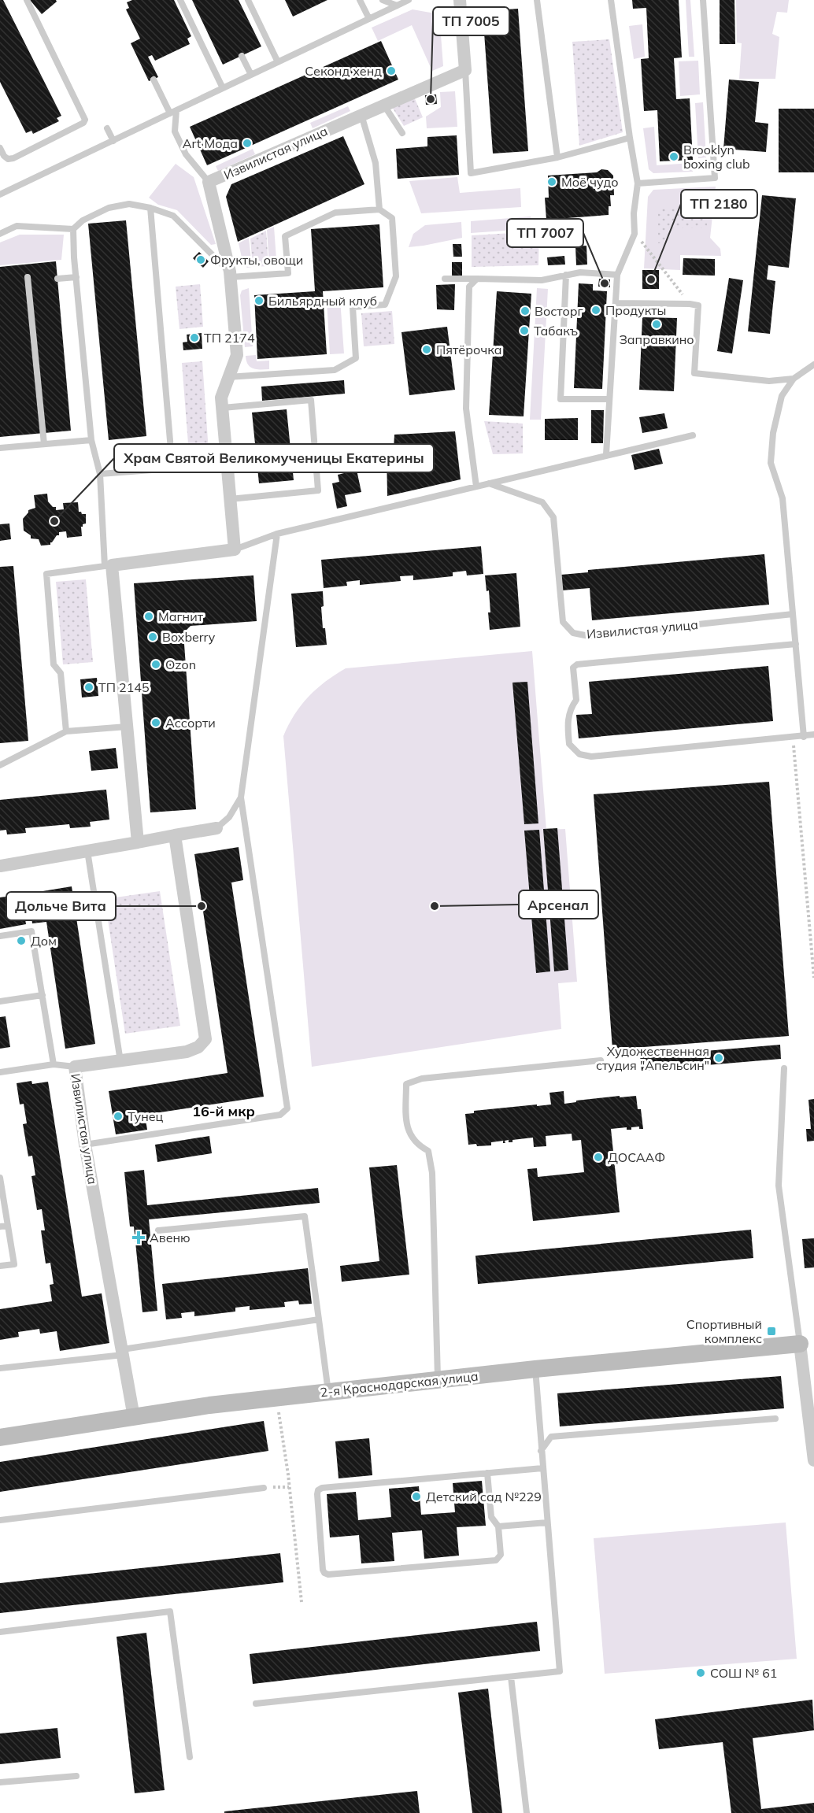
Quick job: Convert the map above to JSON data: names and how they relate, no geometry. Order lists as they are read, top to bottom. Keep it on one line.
{"streets":{"street":["Извилистая улица","2-я Краснодарская улица"]},"crossings":[["Извилистая улица","2-я Краснодарская улица"]],"districts":["16-й мкр"],"places":{"other":["Секонд хенд","ТП 7005","Art Мода","Brooklyn boxing club","Моё чудо","Фрукты, овощи","ТП 2180","ТП 7007","Бильярдный клуб","Продукты","Восторг","Заправкино","Табакъ","ТП 2174","Пятёрочка","Храм Святой Великомученицы Екатерины","Магнит","Boxberry","Ozon","ТП 2145","Ассорти","Дольче Вита","Арсенал","Дом","Художественная студия \"Апельсин\"","Тунец","ДОСААФ","Детский сад №229","СОШ № 61"],"health":["Авеню"],"transit":["Спортивный комплекс"]}}
